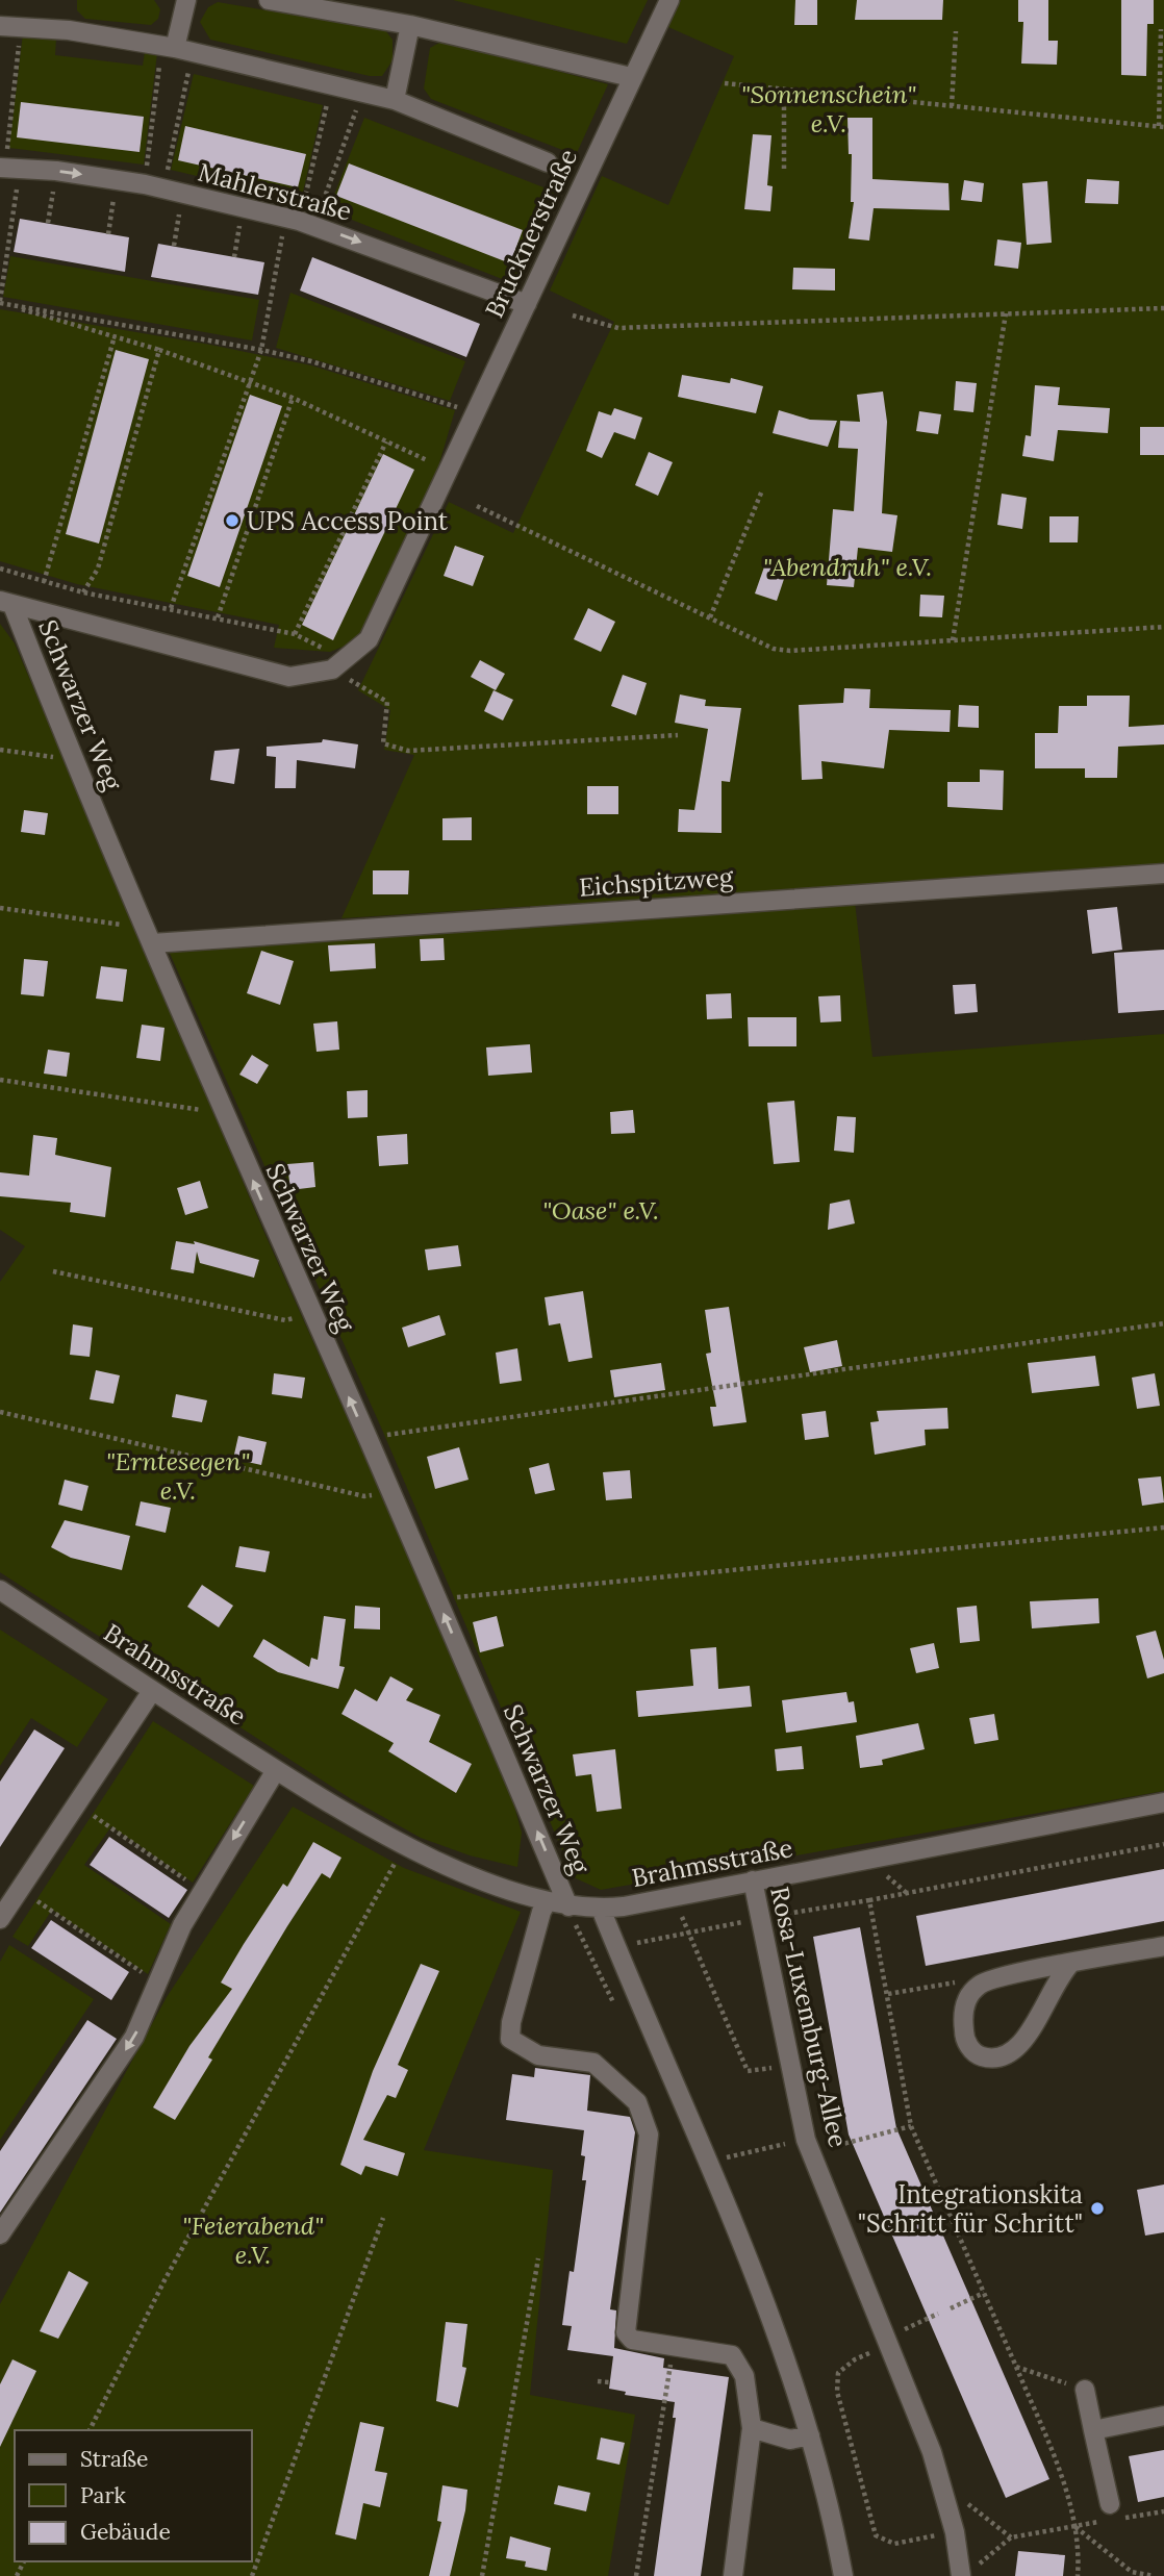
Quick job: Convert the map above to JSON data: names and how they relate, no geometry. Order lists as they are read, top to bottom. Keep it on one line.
{"streets":{"street":["Mahlerstraße","Brucknerstraße","Schwarzer Weg","Eichspitzweg","Brahmsstraße","Rosa-Luxemburg-Allee"]},"crossings":[["Mahlerstraße","Brucknerstraße"],["Schwarzer Weg","Eichspitzweg"],["Schwarzer Weg","Brahmsstraße"],["Brahmsstraße","Rosa-Luxemburg-Allee"]],"one_way":["Schwarzer Weg"],"parks":["\"Sonnenschein\" e.V.","\"Abendruh\" e.V.","\"Oase\" e.V.","\"Erntesegen\" e.V.","\"Feierabend\" e.V."],"places":["UPS Access Point","Integrationskita \"Schritt für Schritt\""],"legend":["Straße","Park","Gebäude"]}
